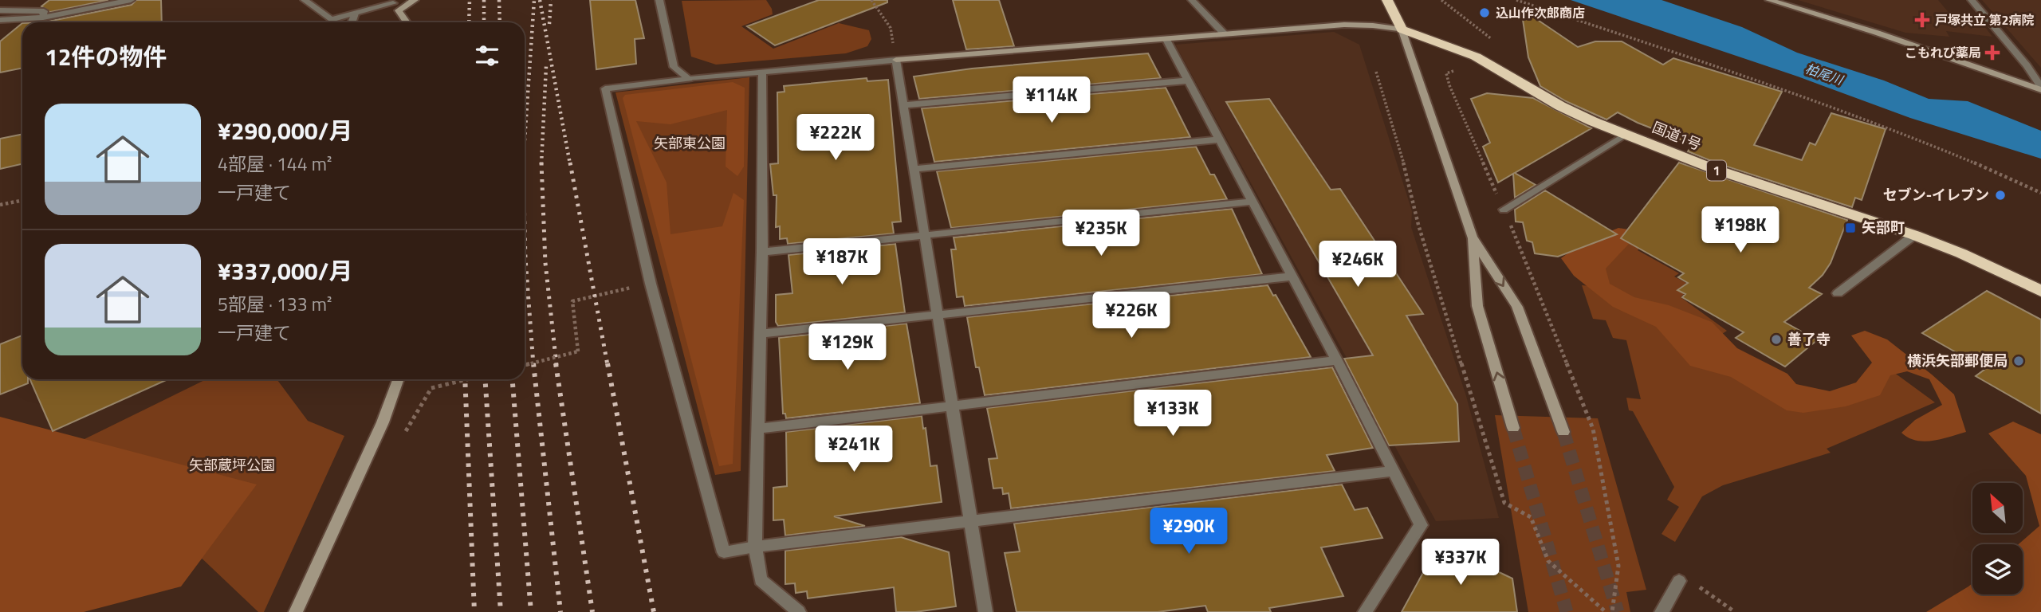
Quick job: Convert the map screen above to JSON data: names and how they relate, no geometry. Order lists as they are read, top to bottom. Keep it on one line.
{"streets":{"highway":["国道1号","1"]},"water":["柏尾川"],"parks":["矢部東公園","矢部蔵坪公園"],"places":{"other":["込山作次郎商店","セブン-イレブン","善了寺","横浜矢部郵便局"],"health":["戸塚共立 第2病院","こもれび薬局"],"transit":["矢部町"]},"north":"top left","page":{"heading":"12件の物件","price":["¥114K","¥222K","¥198K","¥235K","¥187K","¥246K","¥226K","¥129K","¥133K","¥241K","¥290K","¥337K"],"list":[{"name":"¥290,000/月","note":"4部屋 · 144 m² · 一戸建て"},{"name":"¥337,000/月","note":"5部屋 · 133 m² · 一戸建て"}]}}
